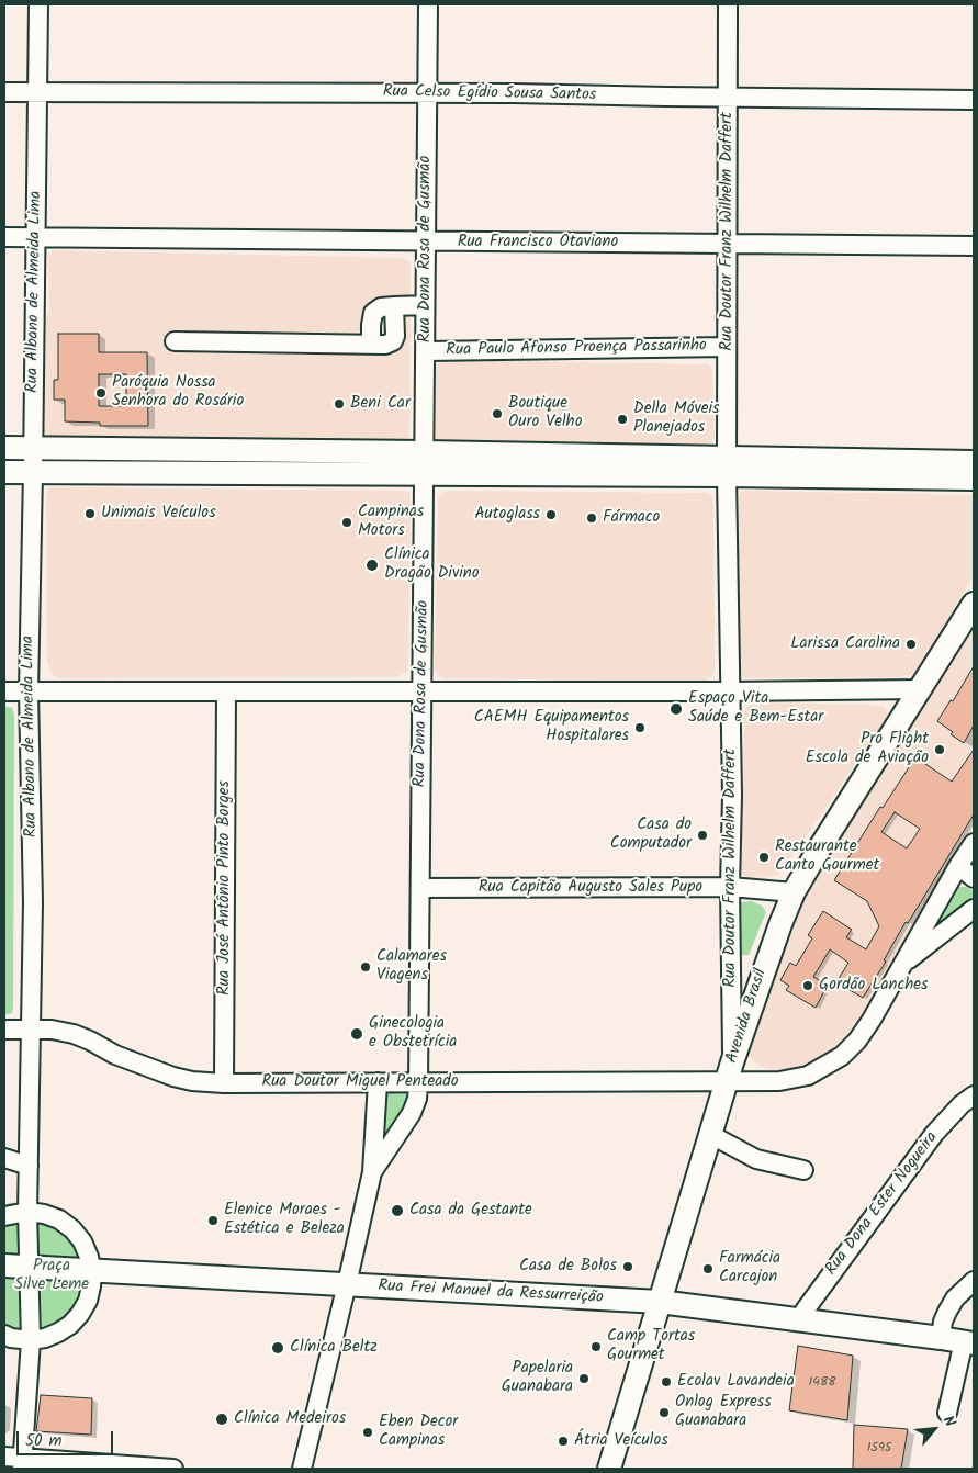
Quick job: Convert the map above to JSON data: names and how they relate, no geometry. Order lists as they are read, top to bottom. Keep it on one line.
{"streets":{"main road":["Avenida Brasil","Rua Frei Manuel da Ressurreição"],"street":["Rua Celso Egídio Sousa Santos","Rua Doutor Franz Wilhelm Daffert","Rua Francisco Otaviano","Rua Dona Rosa de Gusmão","Rua Albano de Almeida Lima","Rua Paulo Afonso Proença Passarinho","Rua José Antônio Pinto Borges","Rua Capitão Augusto Sales Pupo","Rua Doutor Miguel Penteado","Rua Dona Ester Nogueira"]},"crossings":[["Rua Celso Egídio Sousa Santos","Rua Doutor Franz Wilhelm Daffert"],["Rua Celso Egídio Sousa Santos","Rua Dona Rosa de Gusmão"],["Rua Celso Egídio Sousa Santos","Rua Albano de Almeida Lima"],["Rua Doutor Franz Wilhelm Daffert","Rua Francisco Otaviano"],["Rua Doutor Franz Wilhelm Daffert","Rua Paulo Afonso Proença Passarinho"],["Rua Doutor Franz Wilhelm Daffert","Rua Capitão Augusto Sales Pupo"],["Rua Doutor Franz Wilhelm Daffert","Avenida Brasil"],["Rua Doutor Franz Wilhelm Daffert","Rua Doutor Miguel Penteado"],["Rua Francisco Otaviano","Rua Dona Rosa de Gusmão"],["Rua Francisco Otaviano","Rua Albano de Almeida Lima"],["Rua Dona Rosa de Gusmão","Rua Paulo Afonso Proença Passarinho"],["Rua Dona Rosa de Gusmão","Rua Capitão Augusto Sales Pupo"],["Rua Dona Rosa de Gusmão","Rua Doutor Miguel Penteado"],["Rua Dona Rosa de Gusmão","Rua Frei Manuel da Ressurreição"],["Rua Albano de Almeida Lima","Rua Doutor Miguel Penteado"],["Rua Albano de Almeida Lima","Rua Frei Manuel da Ressurreição"],["Rua José Antônio Pinto Borges","Rua Doutor Miguel Penteado"],["Rua Capitão Augusto Sales Pupo","Avenida Brasil"],["Avenida Brasil","Rua Doutor Miguel Penteado"],["Avenida Brasil","Rua Frei Manuel da Ressurreição"],["Rua Dona Ester Nogueira","Rua Frei Manuel da Ressurreição"]],"parks":["Praça Silve Leme"],"places":["Paróquia Nossa Senhora do Rosário","Beni Car","Boutique Ouro Velho","Della Móveis Planejados","Unimais Veículos","Autoglass","Fármaco","Campinas Motors","Clínica Dragão Divino","Larissa Carolina","Espaço Vita Saúde e Bem-Estar","CAEMH Equipamentos Hospitalares","Pro Flight Escola de Aviação","Casa do Computador","Restaurante Canto Gourmet","Calamares Viagens","Gordão Lanches","Ginecologia e Obstetrícia","Casa da Gestante","Elenice Moraes - Estética e Beleza","Casa de Bolos","Farmácia Carcajon","Camp Tortas Gourmet","Clínica Beltz","Papelaria Guanabara","Ecolav Lavandeia","Onlog Express Guanabara","Clínica Medeiros","Eben Decor Campinas","Átria Veículos"],"house_numbers":["1488","1595"],"scale_bar":"50 m","north":"top right"}
